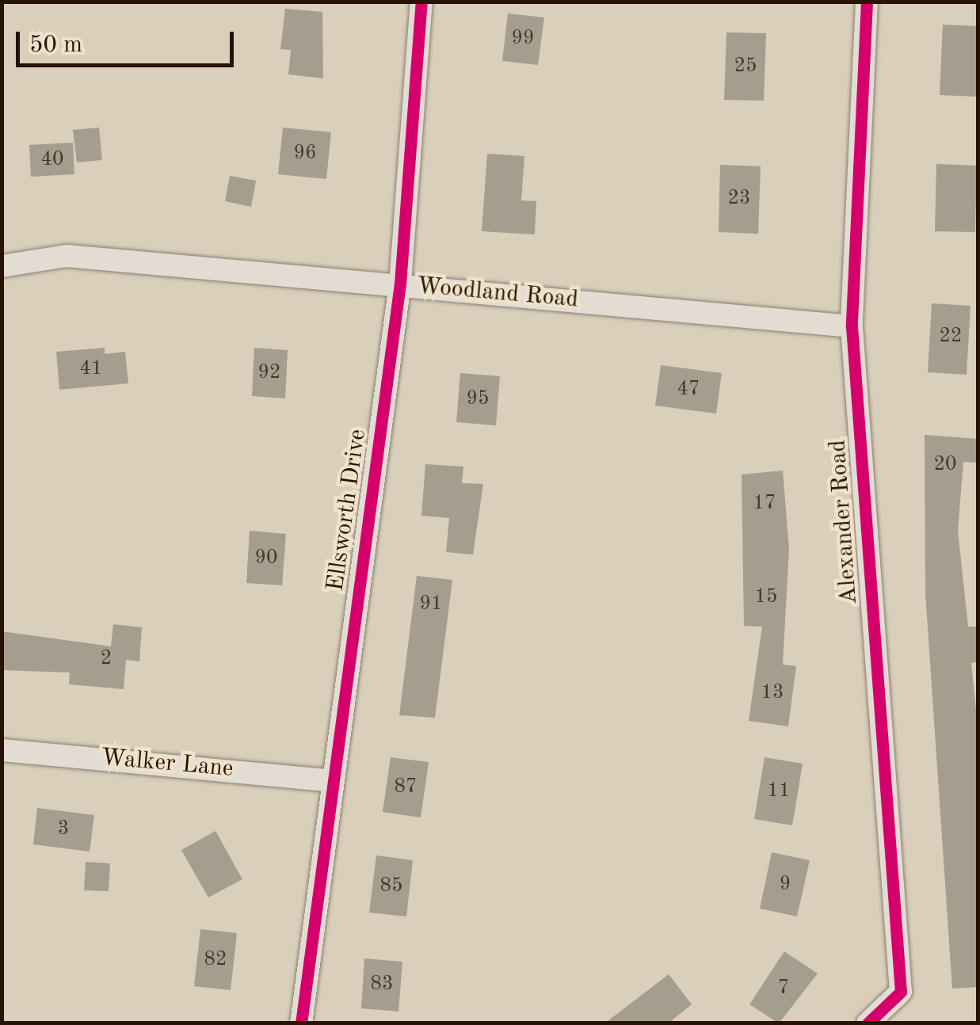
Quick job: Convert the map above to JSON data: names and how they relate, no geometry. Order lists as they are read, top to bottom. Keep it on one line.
{"streets":{"street":["Woodland Road","Ellsworth Drive","Alexander Road","Walker Lane"]},"crossings":[["Woodland Road","Ellsworth Drive"],["Woodland Road","Alexander Road"],["Ellsworth Drive","Walker Lane"]],"house_numbers":["99","25","96","40","23","22","41","92","47","95","20","17","90","15","91","2","13","87","11","3","9","85","82","83","7"],"scale_bar":"50 m"}
